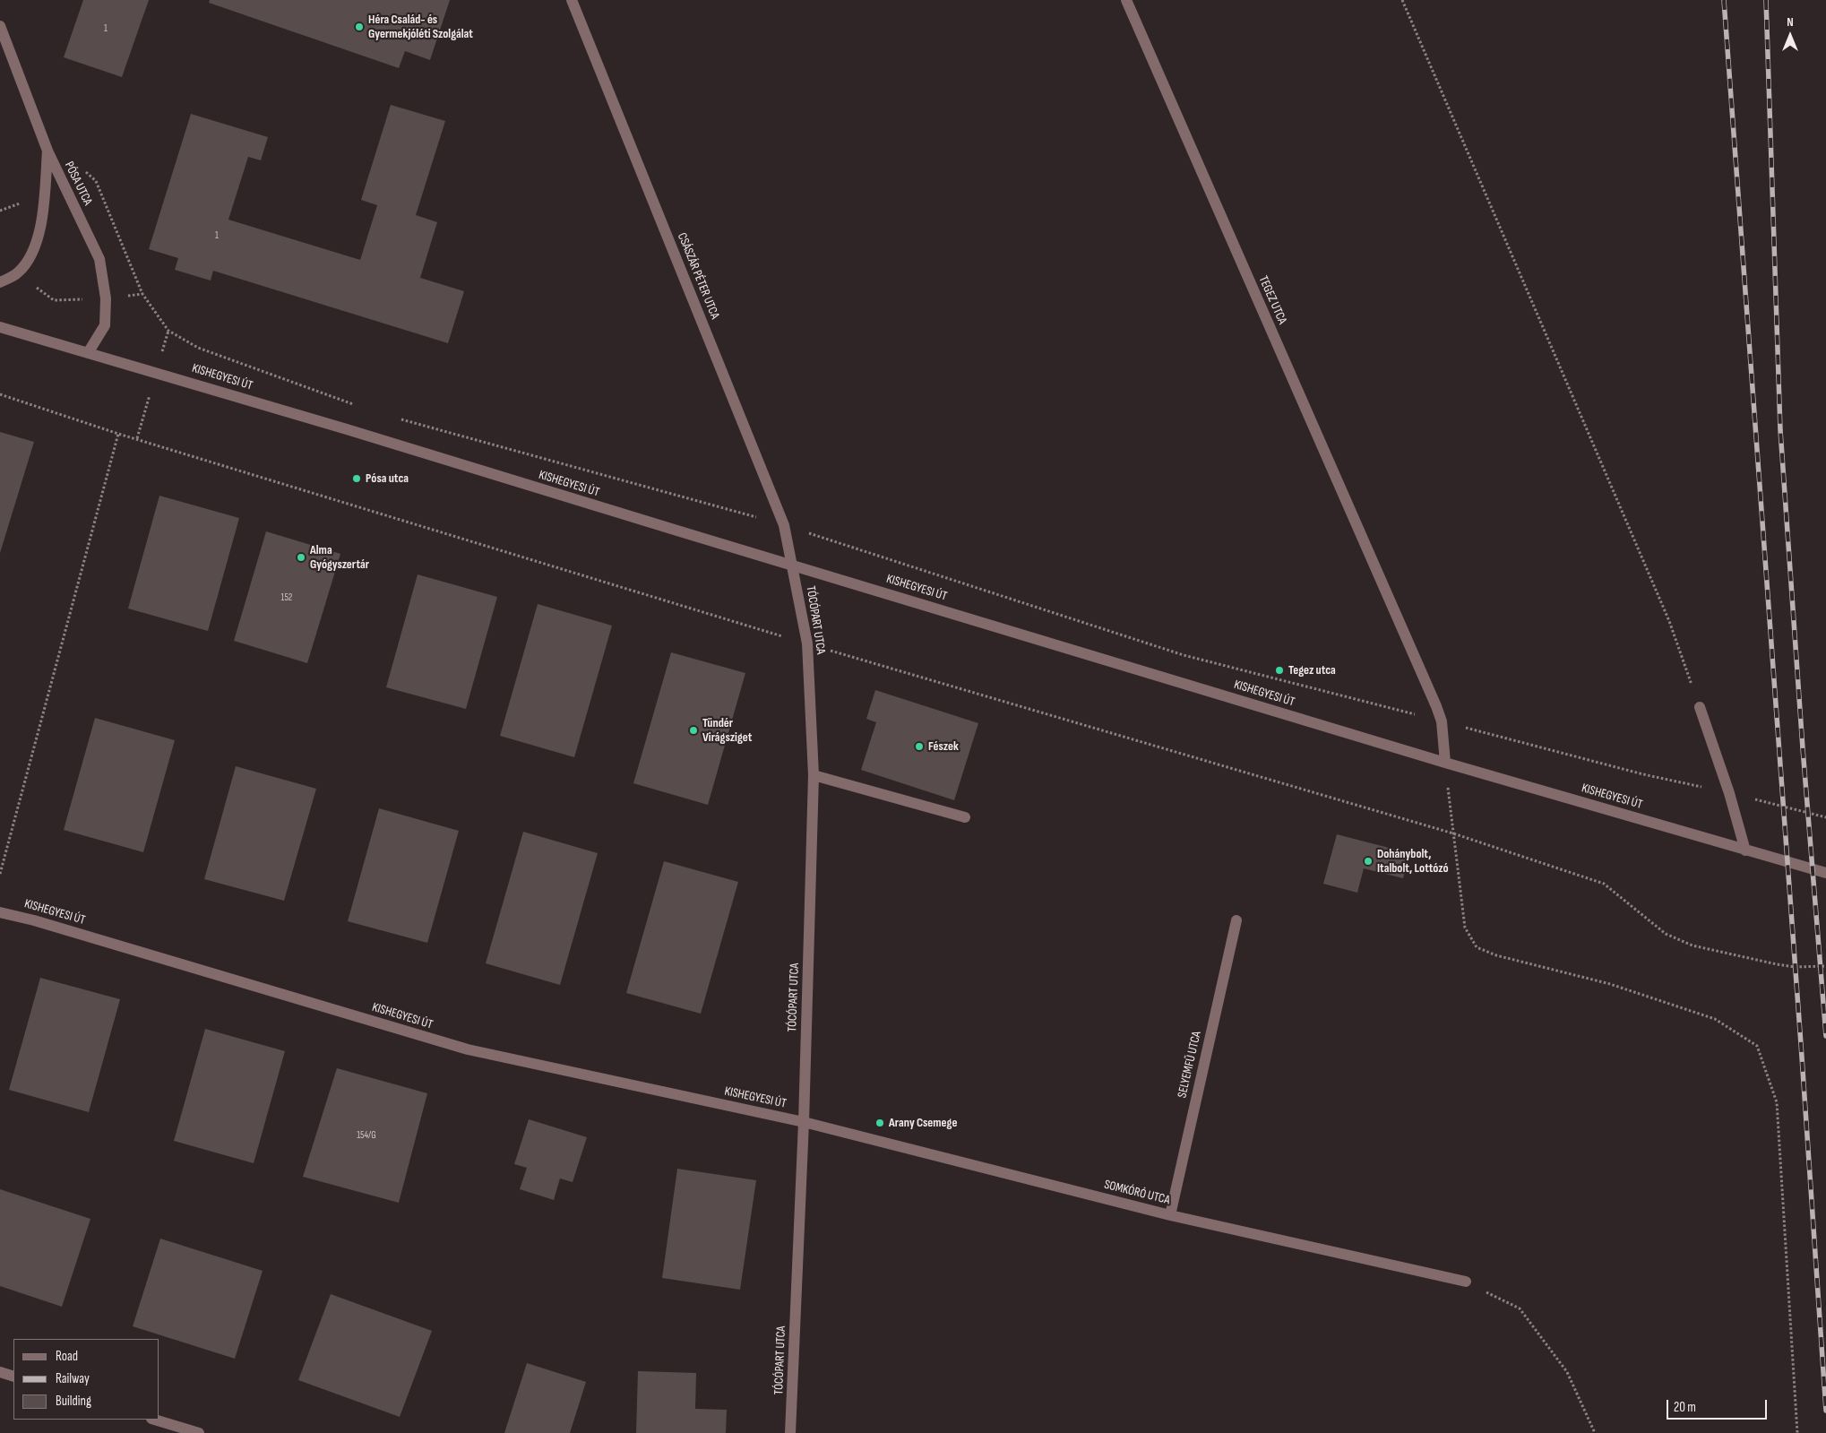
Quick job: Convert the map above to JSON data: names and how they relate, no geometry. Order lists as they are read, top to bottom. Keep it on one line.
{"streets":{"street":["PÓSA UTCA","CSÁSZÁR PÉTER UTCA","TEGEZ UTCA","KISHEGYESI ÚT","TÓCÓPART UTCA","SELYEMFŰ UTCA","SOMKÓRÓ UTCA"]},"crossings":[["PÓSA UTCA","KISHEGYESI ÚT"],["CSÁSZÁR PÉTER UTCA","KISHEGYESI ÚT"],["CSÁSZÁR PÉTER UTCA","TÓCÓPART UTCA"],["TEGEZ UTCA","KISHEGYESI ÚT"],["KISHEGYESI ÚT","TÓCÓPART UTCA"],["KISHEGYESI ÚT","SOMKÓRÓ UTCA"],["TÓCÓPART UTCA","SOMKÓRÓ UTCA"],["SELYEMFŰ UTCA","SOMKÓRÓ UTCA"]],"places":["Héra Család- és Gyermekjóléti Szolgálat","Pósa utca","Alma Gyógyszertár","Tegez utca","Tündér Virágsziget","Fészek","Dohánybolt, Italbolt, Lottózó","Arany Csemege"],"house_numbers":["1","1","152","154/G"],"legend":["Road","Railway","Building"],"scale_bar":"20 m","north":"top"}
